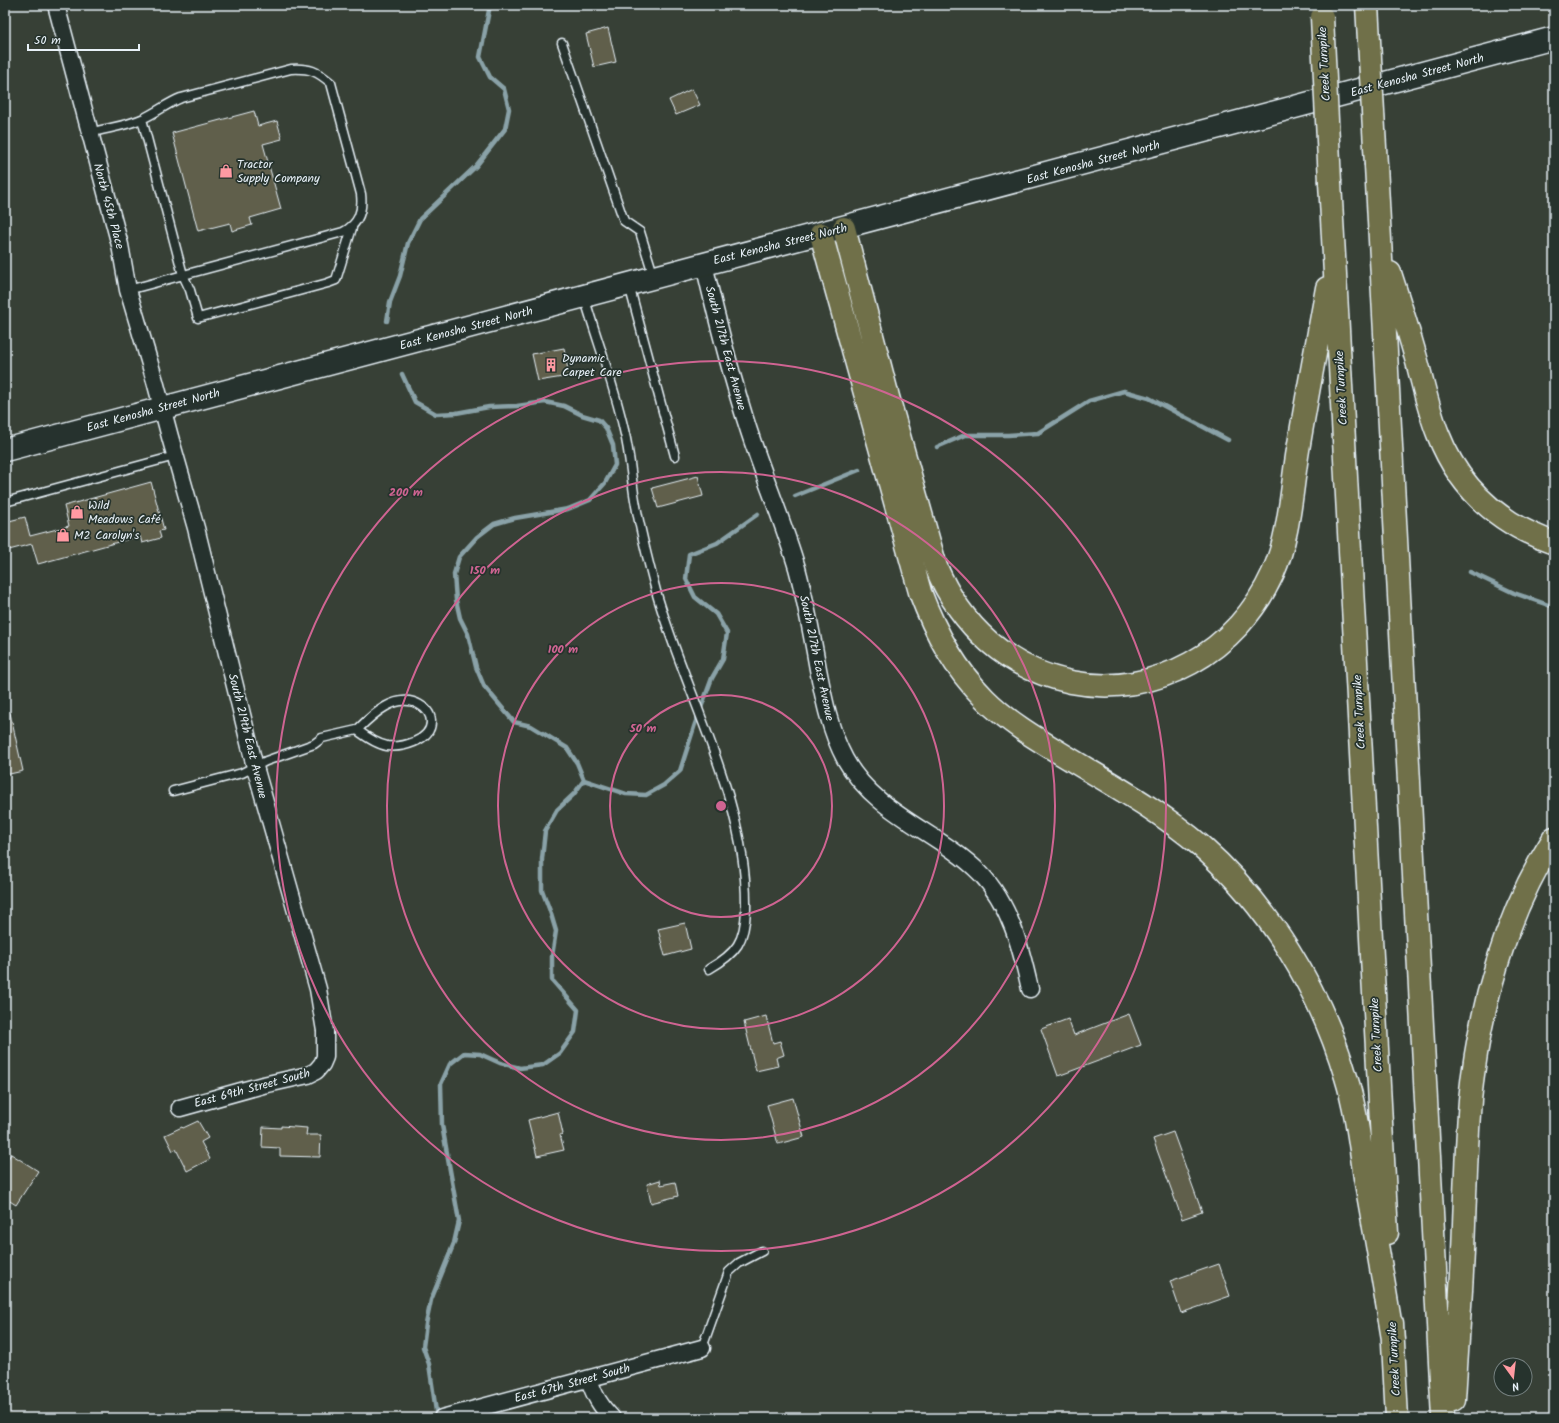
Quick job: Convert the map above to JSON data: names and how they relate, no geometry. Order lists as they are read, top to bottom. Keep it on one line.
{"streets":{"highway":["Creek Turnpike"],"main road":["East Kenosha Street North"],"street":["North 45th Place","South 217th East Avenue","South 219th East Avenue","East 69th Street South","East 67th Street South"]},"crossings":[["East Kenosha Street North","North 45th Place"],["East Kenosha Street North","South 217th East Avenue"],["East Kenosha Street North","South 219th East Avenue"],["North 45th Place","South 219th East Avenue"],["South 219th East Avenue","East 69th Street South"]],"places":{"shop":["Tractor Supply Company","Wild Meadows Café","M2 Carolyn's"],"building":["Dynamic Carpet Care"]},"scale_bar":"50 m","north":"bottom","rings":["200 m","150 m","100 m","50 m"]}
